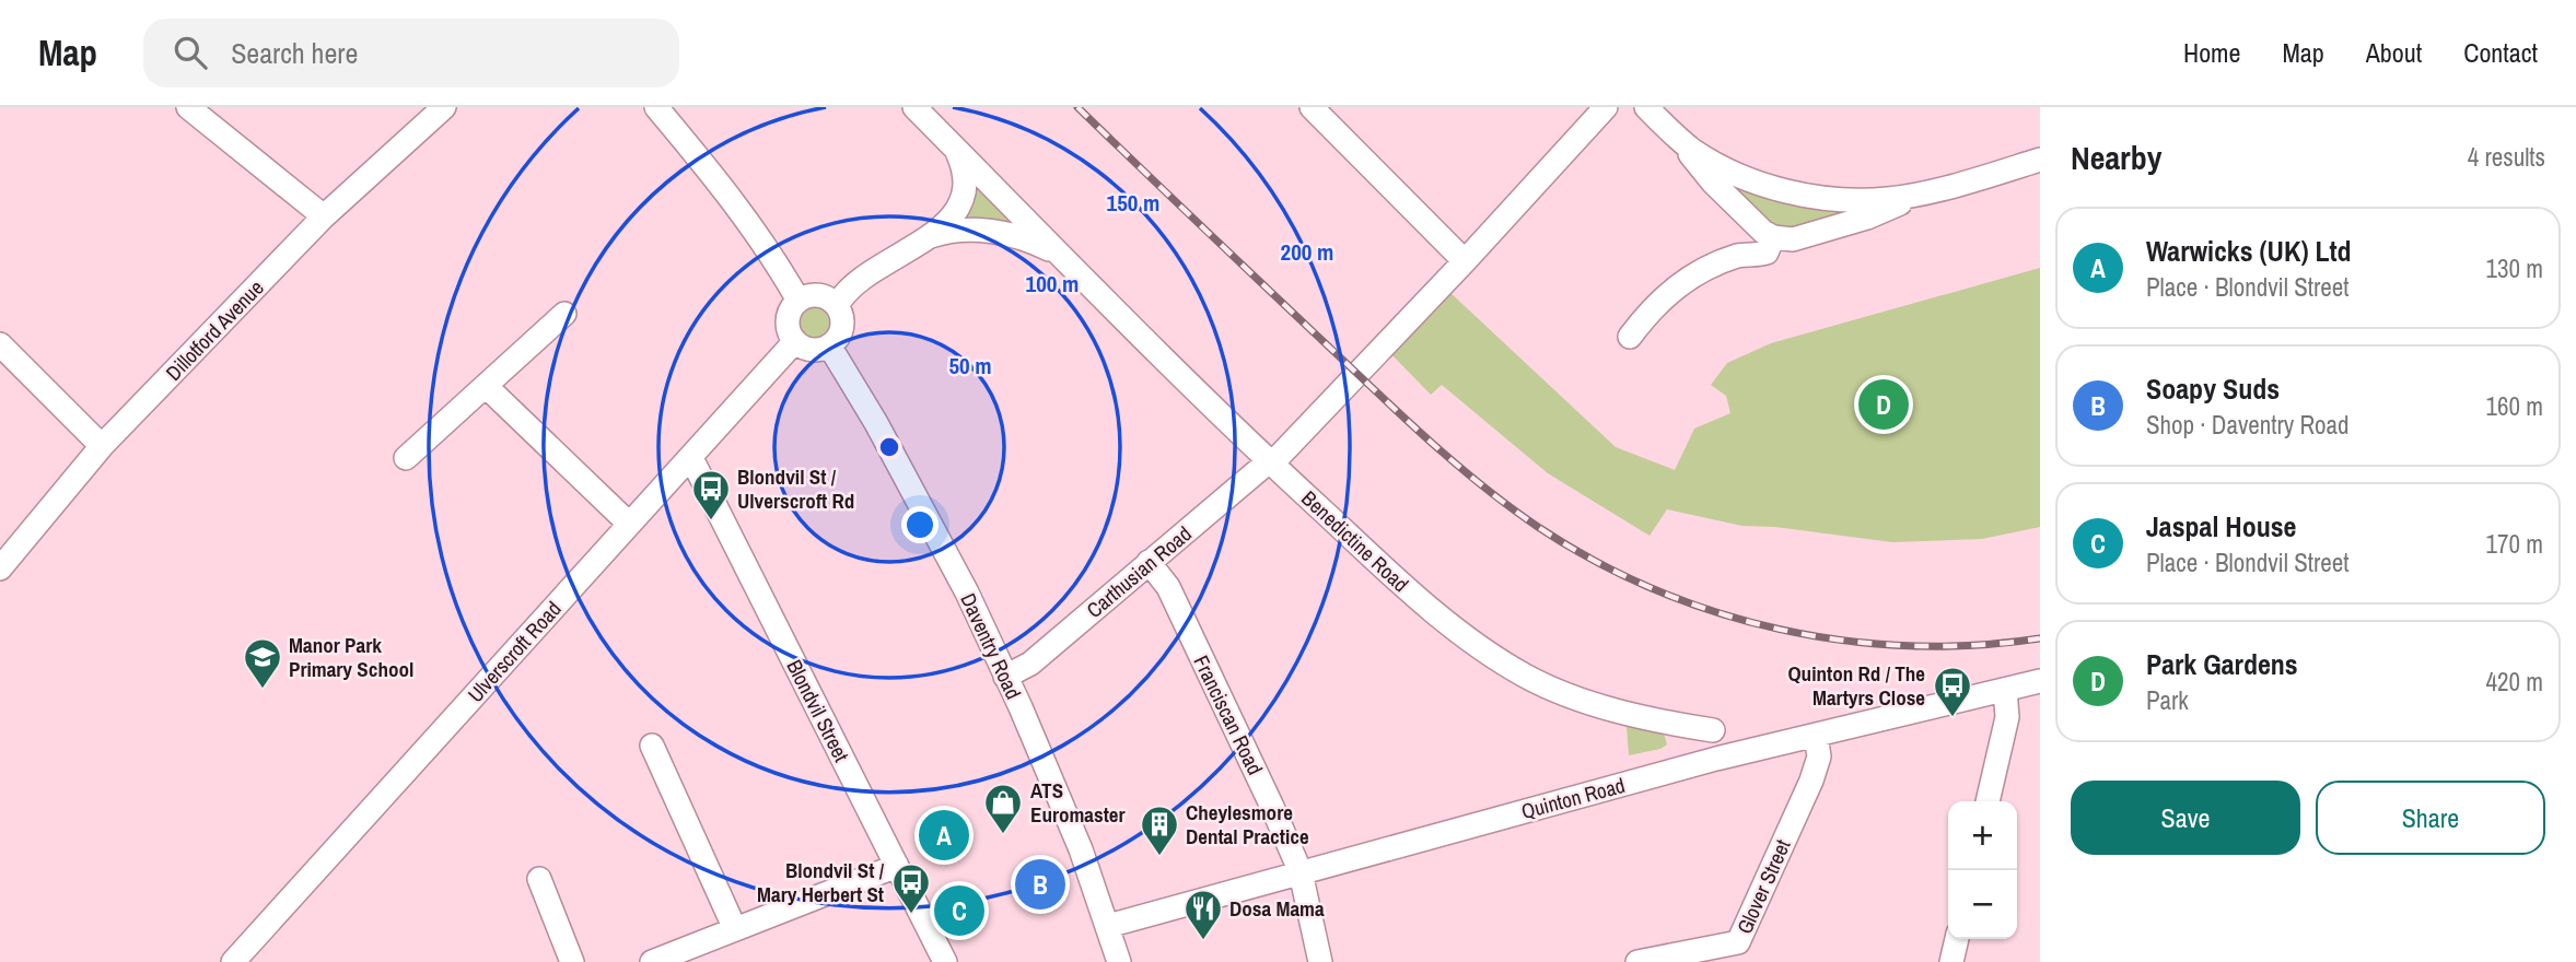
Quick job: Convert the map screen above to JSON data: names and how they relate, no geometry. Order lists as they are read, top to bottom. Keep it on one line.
{"streets":{"street":["Dillotford Avenue","Benedictine Road","Carthusian Road","Daventry Road","Ulverscroft Road","Blondvil Street","Franciscan Road","Quinton Road","Glover Street"]},"crossings":[["Benedictine Road","Carthusian Road"],["Benedictine Road","Daventry Road"],["Benedictine Road","Ulverscroft Road"],["Carthusian Road","Daventry Road"],["Carthusian Road","Franciscan Road"],["Daventry Road","Ulverscroft Road"],["Daventry Road","Quinton Road"],["Ulverscroft Road","Blondvil Street"],["Franciscan Road","Quinton Road"],["Quinton Road","Glover Street"]],"places":{"bus stop":["Blondvil St / Ulverscroft Rd","Quinton Rd / The Martyrs Close","Blondvil St / Mary Herbert St"],"school or university":["Manor Park Primary School"],"shop":["ATS Euromaster"],"building":["Cheylesmore Dental Practice"],"restaurant":["Dosa Mama"]},"page":{"header":"Map","search":"Search here","nav":["Home","Map","About","Contact"],"heading":["Nearby","4 results"],"list":[{"mark":"A","name":"Warwicks (UK) Ltd","note":"Place · Blondvil Street","value":"130 m"},{"mark":"B","name":"Soapy Suds","note":"Shop · Daventry Road","value":"160 m"},{"mark":"C","name":"Jaspal House","note":"Place · Blondvil Street","value":"170 m"},{"mark":"D","name":"Park Gardens","note":"Park","value":"420 m"}],"pins":["D","A","B","C"],"buttons":["Save","Share"],"map_buttons":["+","−"]},"rings":["150 m","200 m","100 m","50 m"]}
